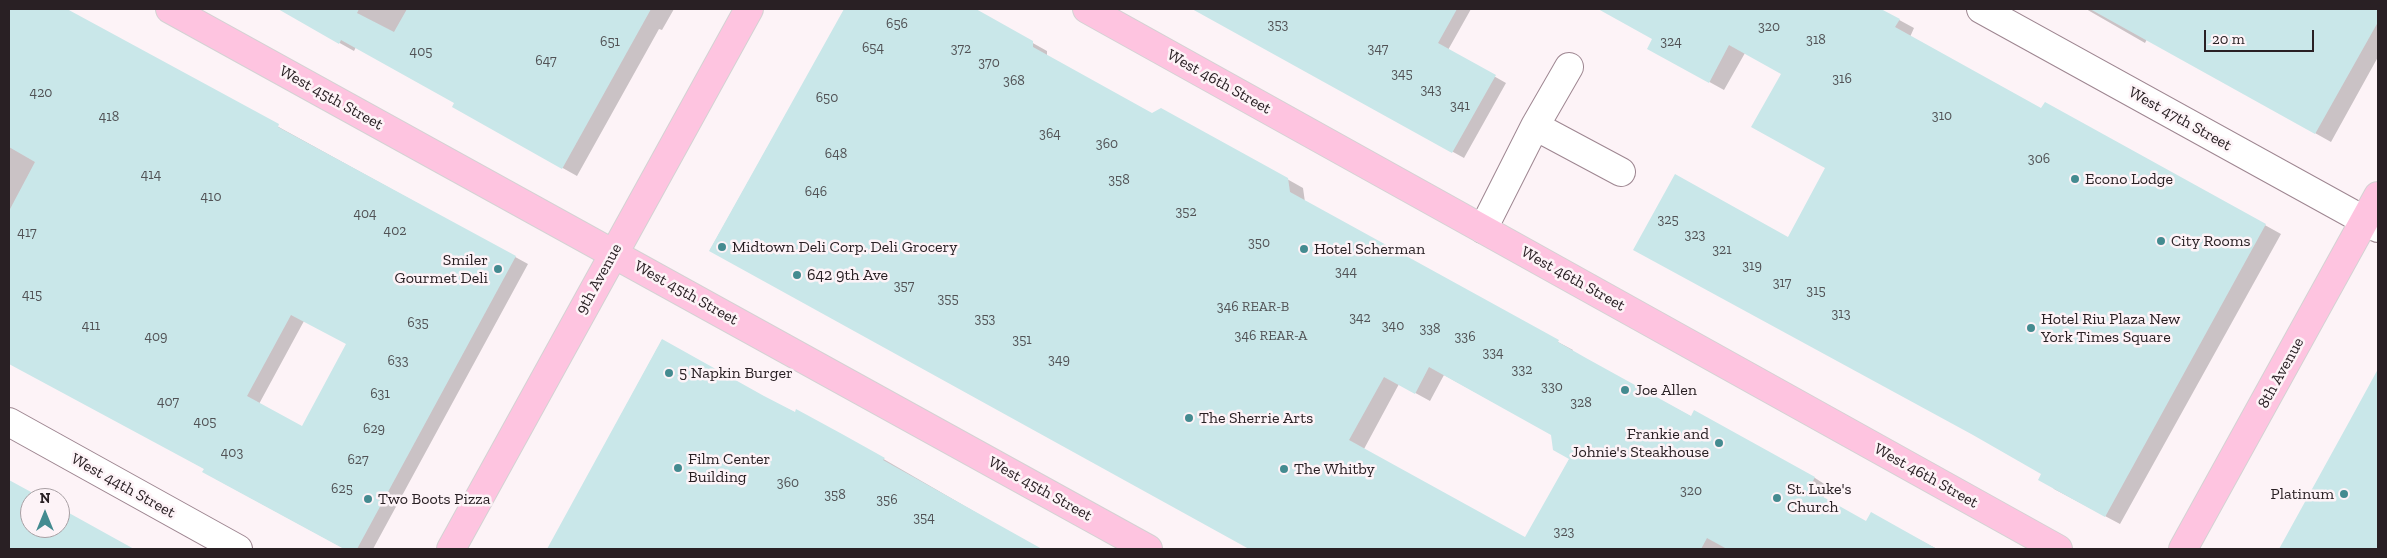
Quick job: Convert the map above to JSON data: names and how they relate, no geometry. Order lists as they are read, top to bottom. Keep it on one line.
{"streets":{"main road":["West 46th Street","West 45th Street","9th Avenue","8th Avenue"],"street":["West 47th Street","West 44th Street"]},"crossings":[["West 45th Street","9th Avenue"],["West 47th Street","8th Avenue"]],"places":["Econo Lodge","City Rooms","Midtown Deli Corp. Deli Grocery","Hotel Scherman","Smiler Gourmet Deli","642 9th Ave","Hotel Riu Plaza New York Times Square","5 Napkin Burger","Joe Allen","The Sherrie Arts","Frankie and Johnie's Steakhouse","Film Center Building","The Whitby","Platinum","St. Luke's Church","Two Boots Pizza"],"house_numbers":["656","353","320","318","651","324","654","372","347","405","647","370","345","316","368","343","420","650","341","310","418","364","360","648","306","414","358","646","410","352","404","325","402","417","323","350","321","319","344","317","357","315","415","355","346 REAR-B","313","342","353","635","411","340","338","346 REAR-A","409","336","351","334","349","633","332","330","631","407","328","405","629","403","627","360","625","320","358","356","354","323"],"scale_bar":"20 m","north":"top"}
